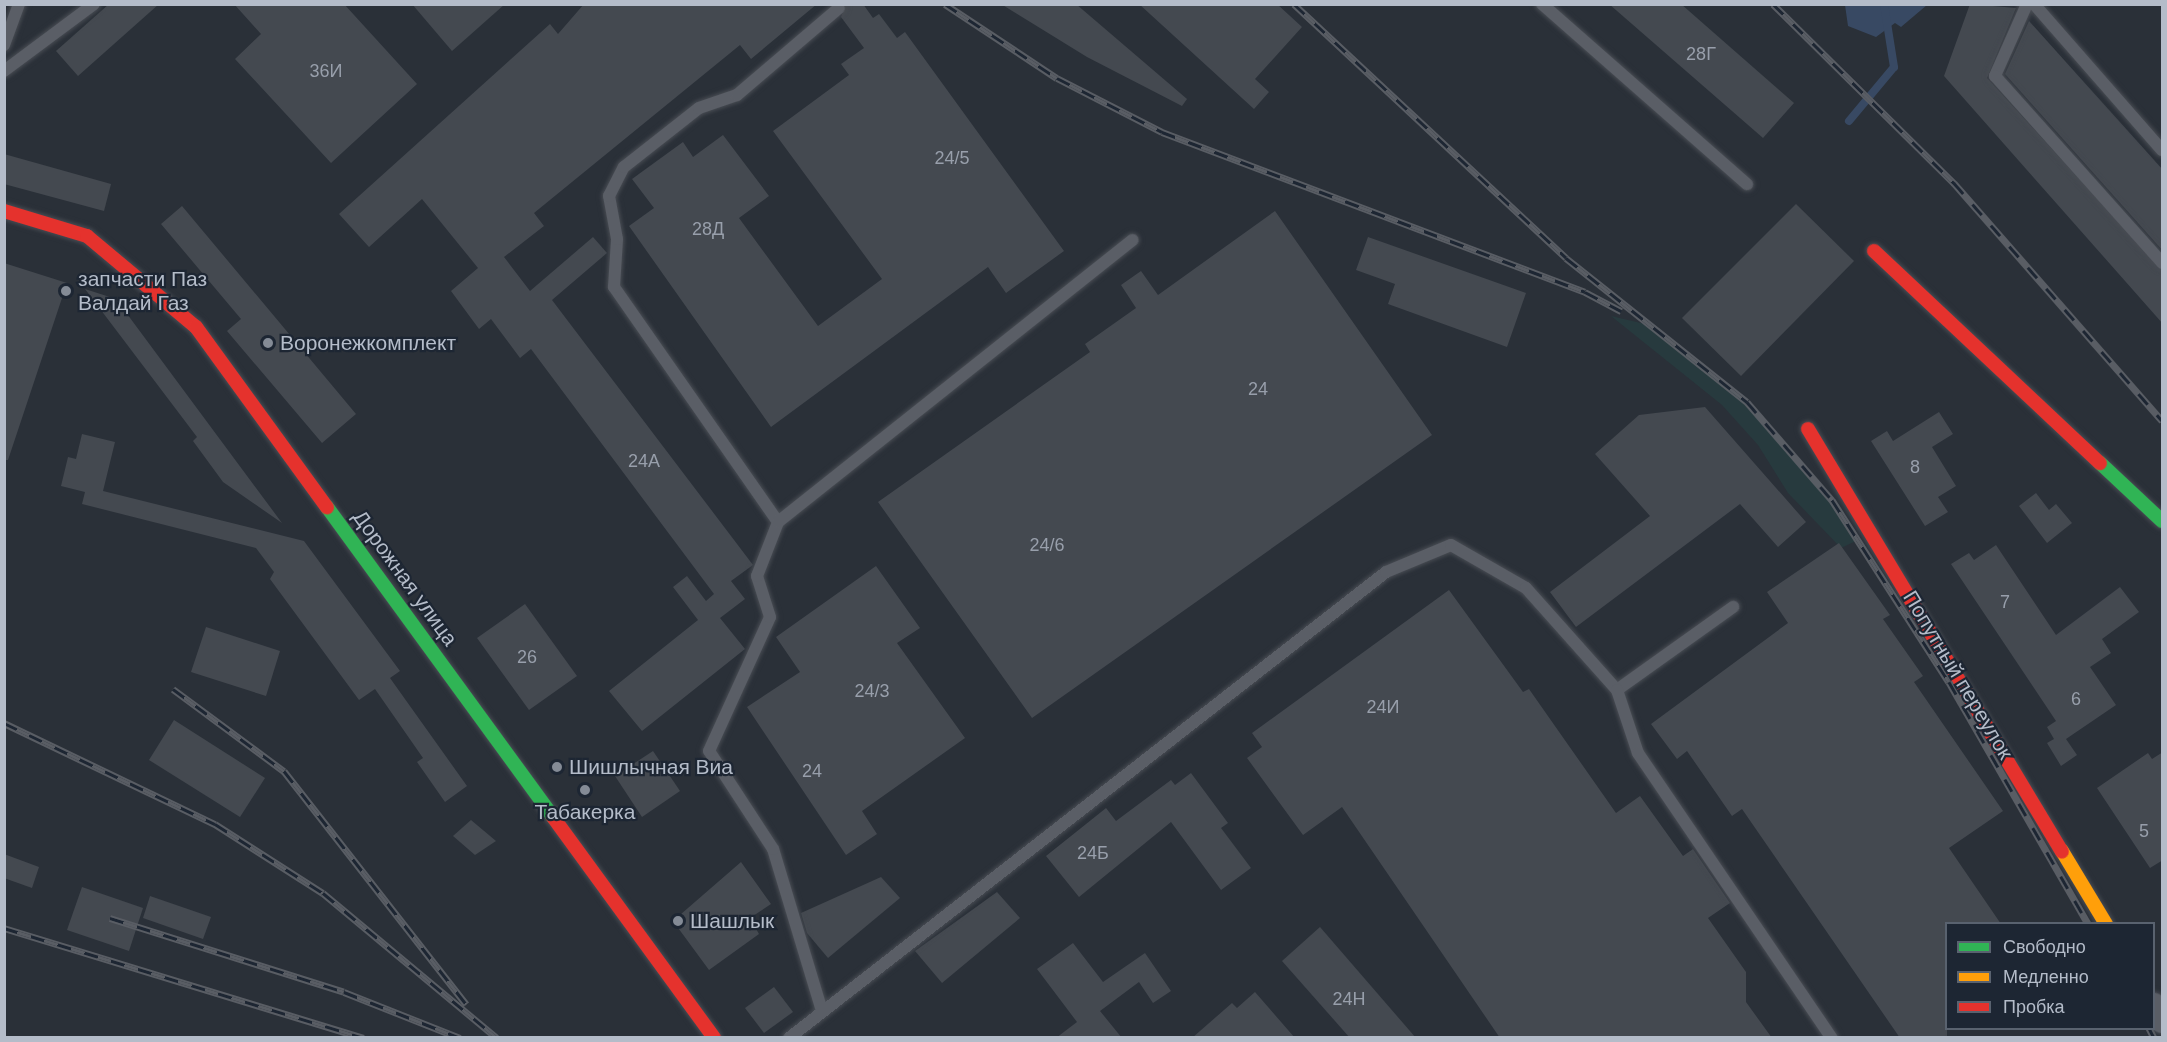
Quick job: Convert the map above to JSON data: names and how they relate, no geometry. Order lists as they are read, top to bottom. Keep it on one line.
{"streets":{"street":["Дорожная улица","Попутный переулок"]},"places":["запчасти Паз Валдай Газ","Воронежкомплект","Шишлычная Виа","Табакерка","Шашлык"],"house_numbers":["28Г","36И","24/5","28Д","24","24А","8","24/6","7","26","24/3","6","24И","24","5","24Б","24Н"],"legend":["Свободно","Медленно","Пробка"]}
